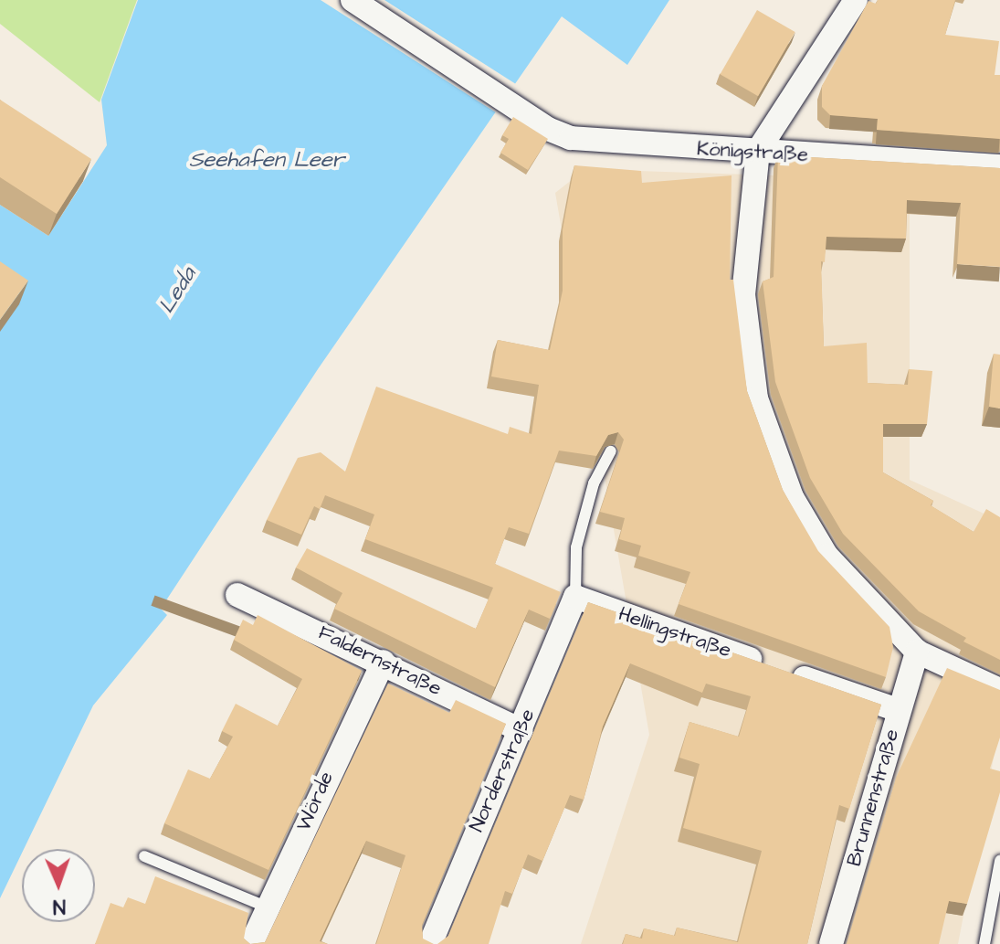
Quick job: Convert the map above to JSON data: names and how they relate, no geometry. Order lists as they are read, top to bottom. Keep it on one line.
{"streets":{"street":["Königstraße","Hellingstraße","Faldernstraße","Norderstraße","Brunnenstraße","Wörde"]},"crossings":[["Hellingstraße","Norderstraße"],["Hellingstraße","Brunnenstraße"],["Faldernstraße","Norderstraße"],["Faldernstraße","Wörde"]],"water":["Seehafen Leer","Leda"],"north":"bottom"}
